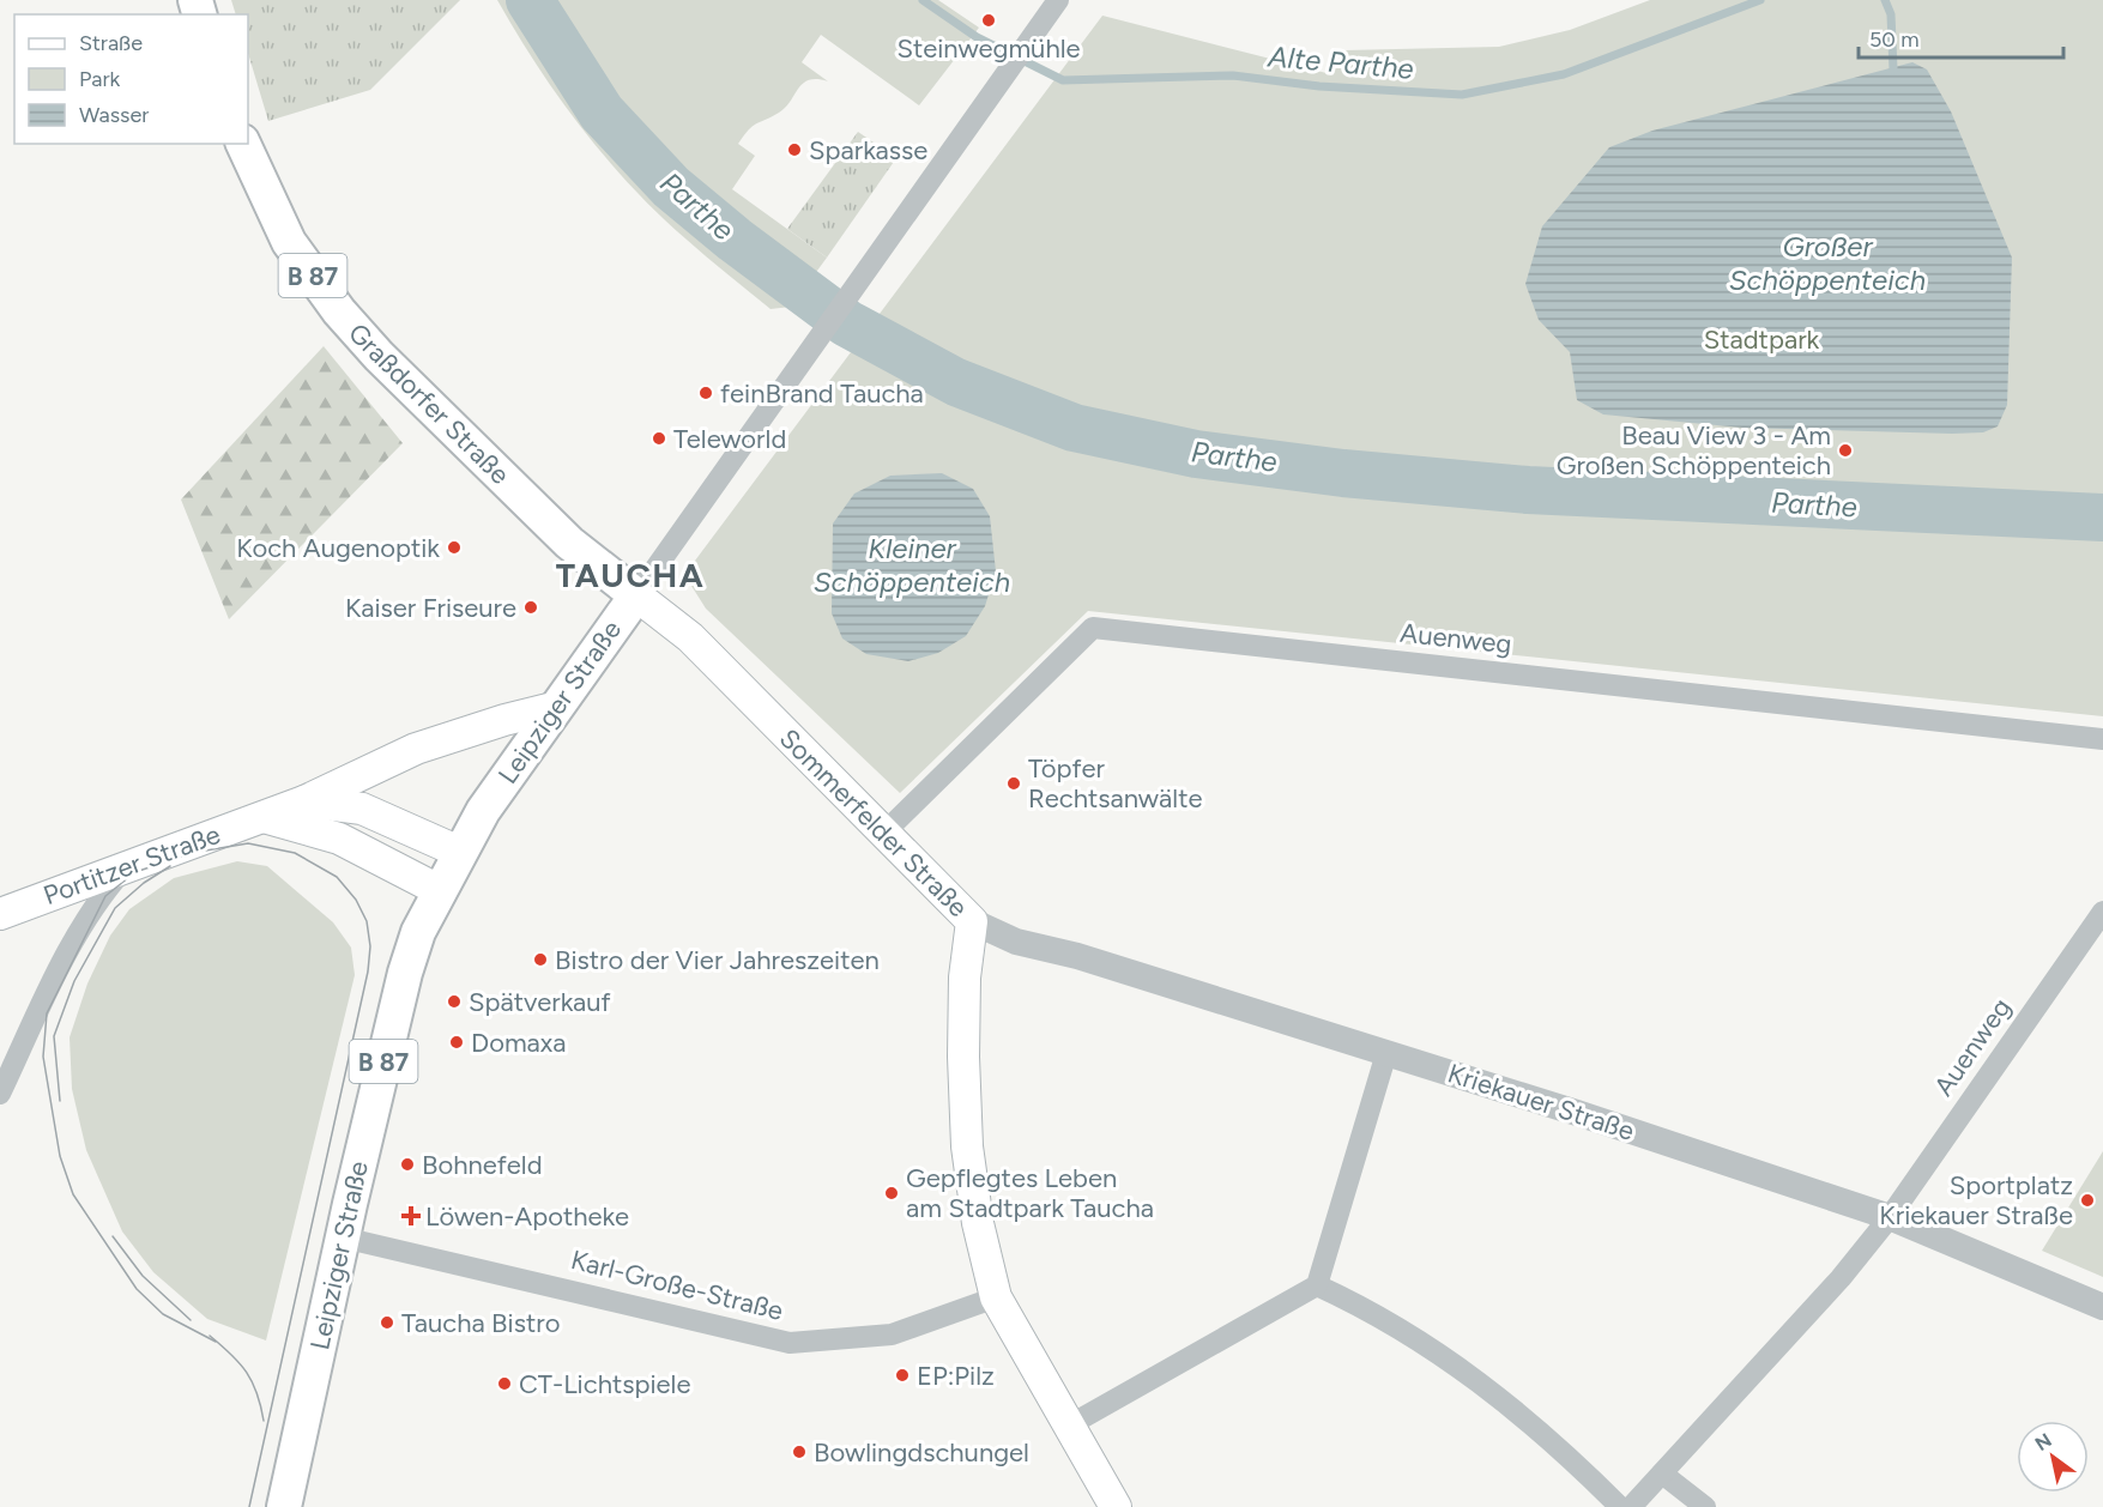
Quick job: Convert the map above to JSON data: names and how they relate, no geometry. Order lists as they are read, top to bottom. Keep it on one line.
{"streets":{"main road":["B 87","Graßdorfer Straße","Leipziger Straße","Sommerfelder Straße","Portitzer Straße"],"street":["Auenweg","Kriekauer Straße","Karl-Große-Straße"]},"crossings":[["Graßdorfer Straße","Leipziger Straße"],["Graßdorfer Straße","Sommerfelder Straße"],["Auenweg","Sommerfelder Straße"],["Auenweg","Kriekauer Straße"],["Leipziger Straße","Sommerfelder Straße"],["Leipziger Straße","Portitzer Straße"],["Leipziger Straße","Karl-Große-Straße"],["Sommerfelder Straße","Kriekauer Straße"],["Sommerfelder Straße","Karl-Große-Straße"]],"districts":["TAUCHA"],"water":["Alte Parthe","Parthe","Großer Schöppenteich","Kleiner Schöppenteich"],"parks":["Stadtpark"],"places":{"other":["Steinwegmühle","Sparkasse","feinBrand Taucha","Teleworld","Beau View 3 - Am Großen Schöppenteich","Koch Augenoptik","Kaiser Friseure","Töpfer Rechtsanwälte","Bistro der Vier Jahreszeiten","Spätverkauf","Domaxa","Bohnefeld","Gepflegtes Leben am Stadtpark Taucha","Sportplatz Kriekauer Straße","Taucha Bistro","EP:Pilz","CT-Lichtspiele","Bowlingdschungel"],"health":["Löwen-Apotheke"]},"legend":["Straße","Park","Wasser"],"scale_bar":"50 m","north":"top left"}
